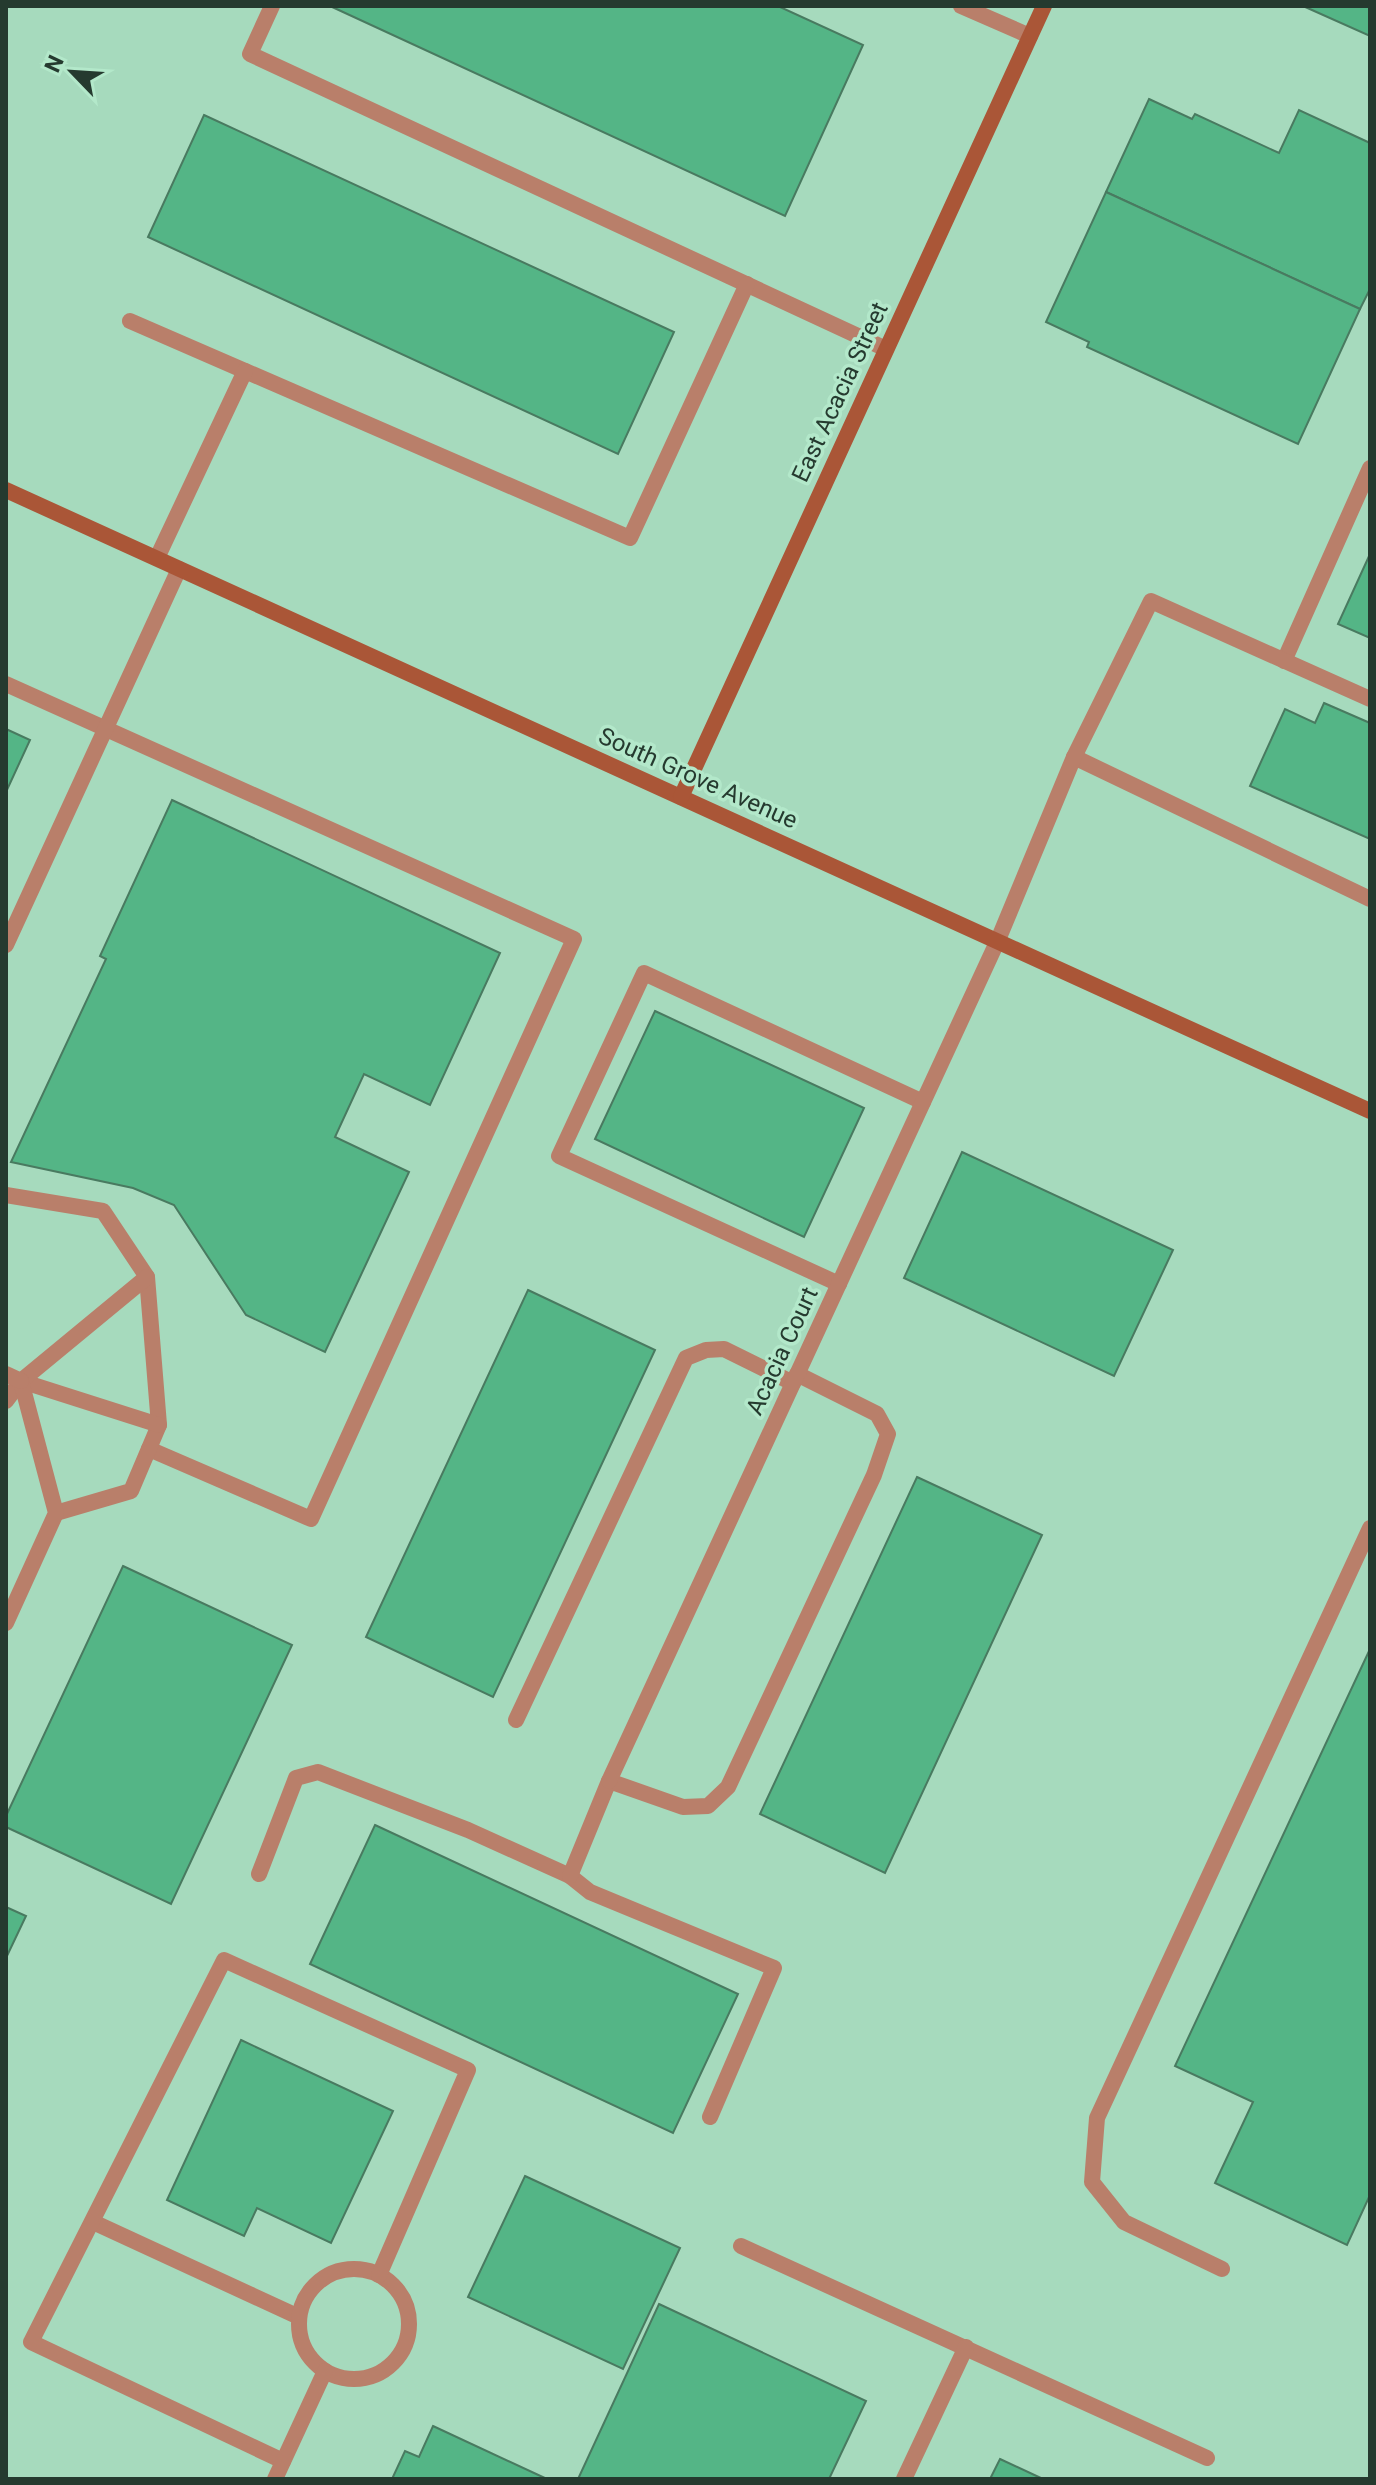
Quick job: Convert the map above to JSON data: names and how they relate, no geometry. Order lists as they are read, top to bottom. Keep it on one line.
{"streets":{"main road":["East Acacia Street","South Grove Avenue"],"street":["Acacia Court"]},"crossings":[["East Acacia Street","South Grove Avenue"],["South Grove Avenue","Acacia Court"]],"north":"top left"}
